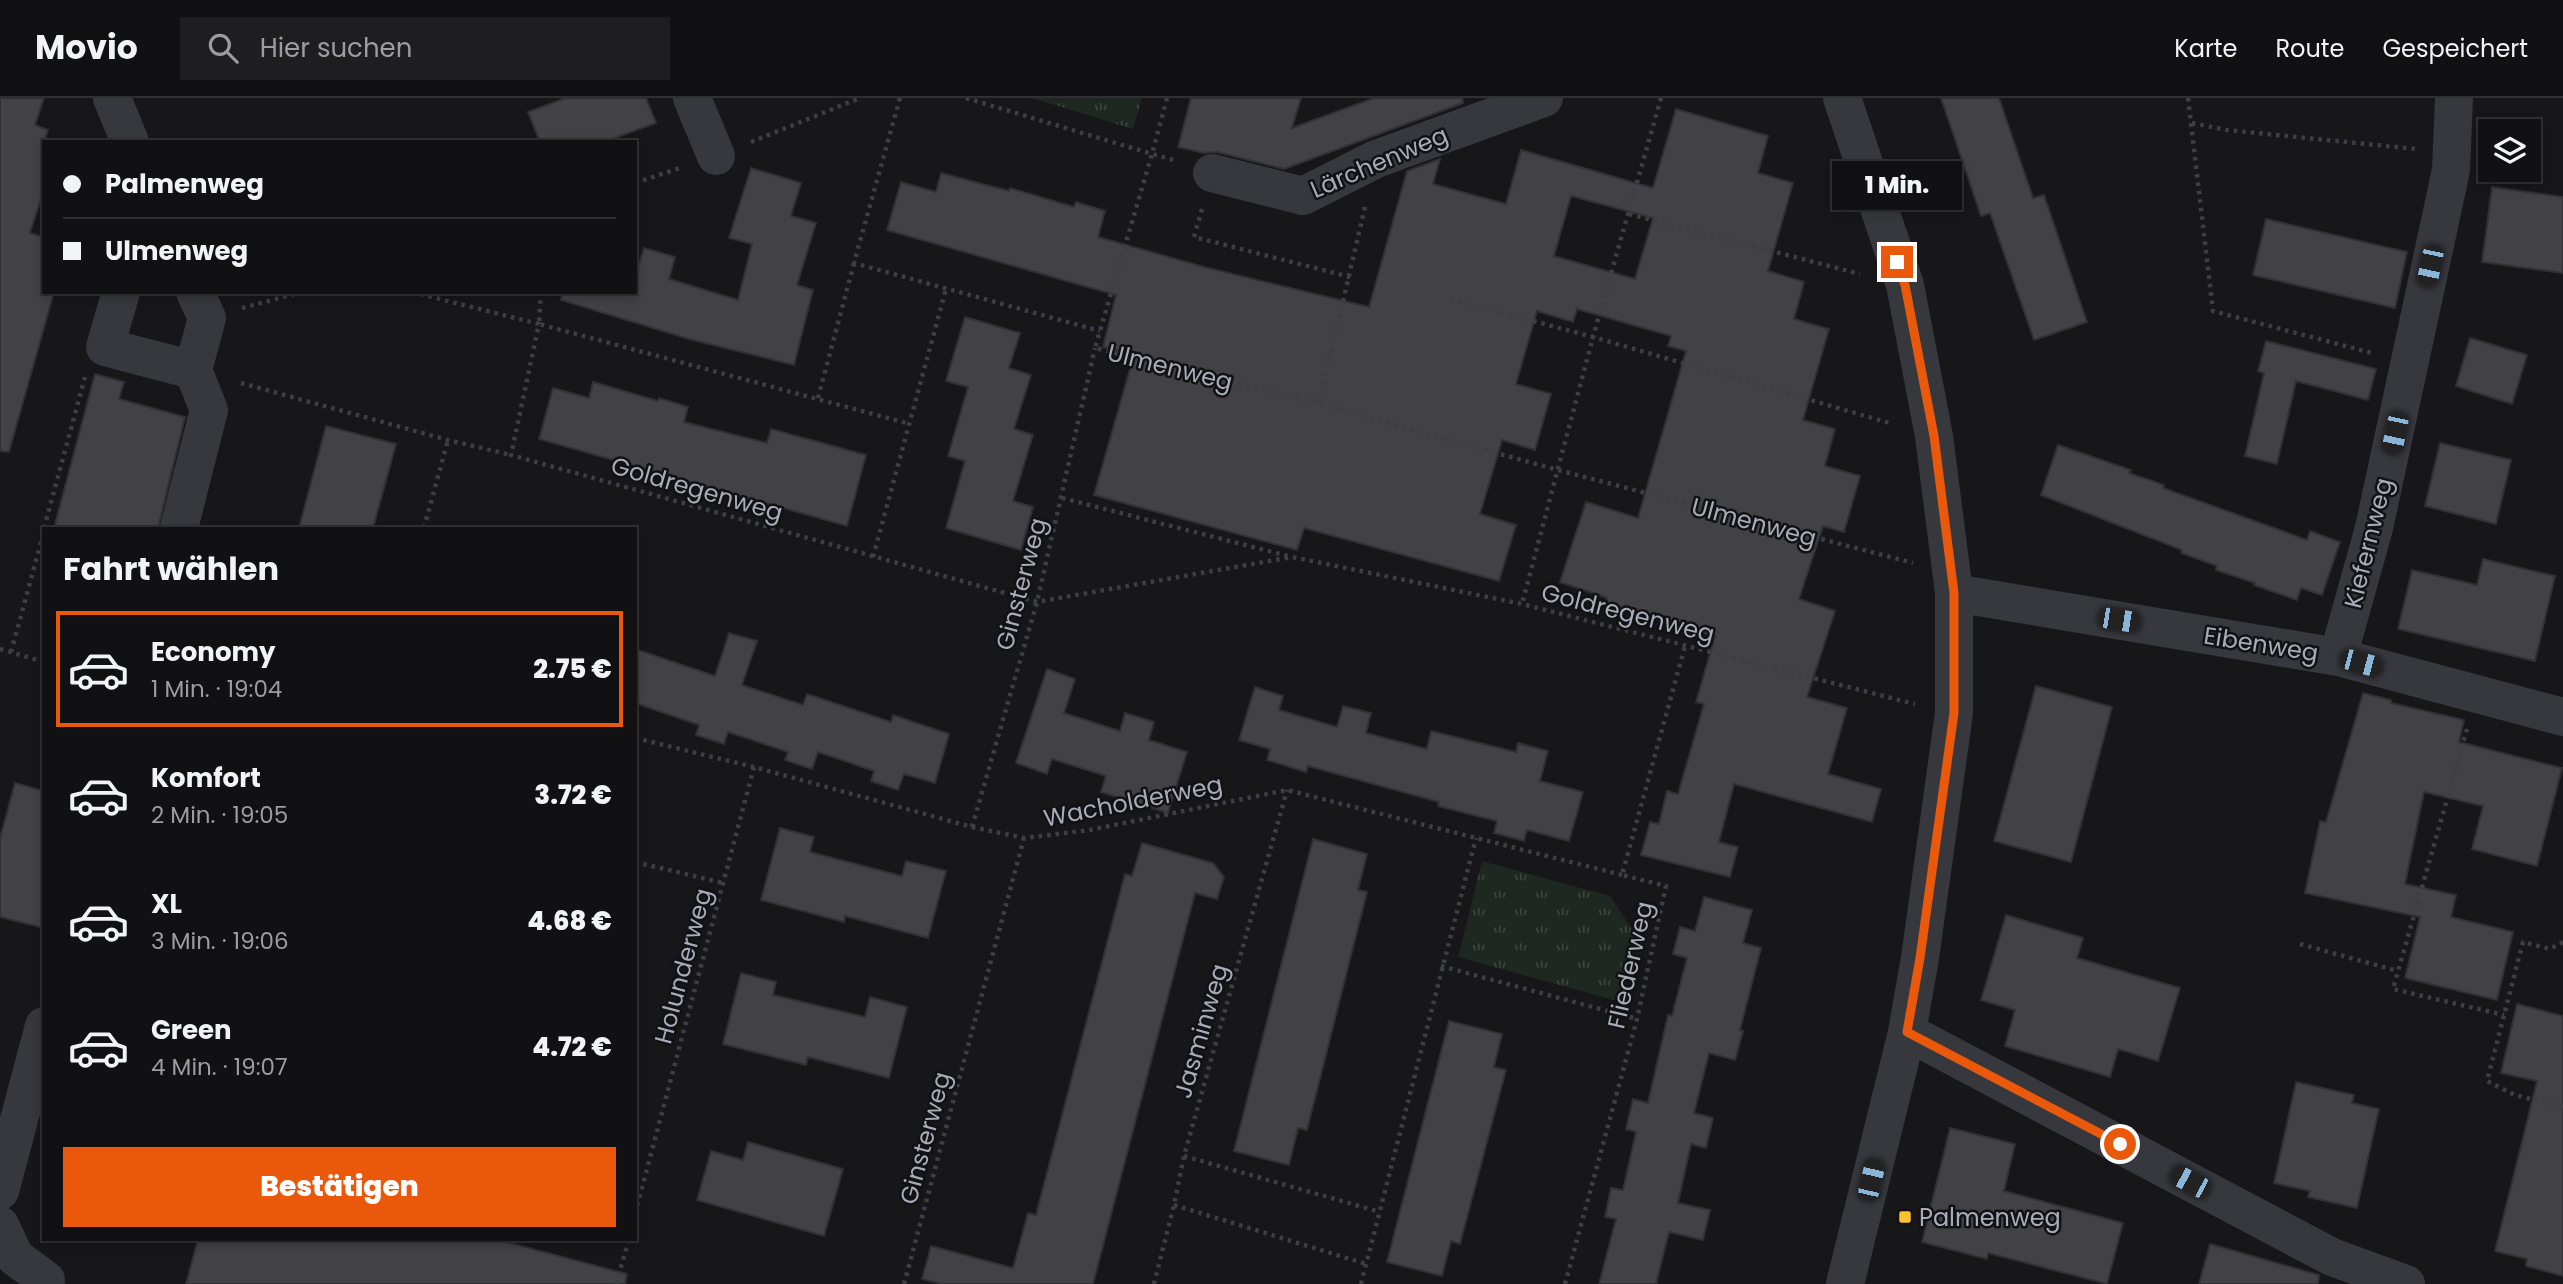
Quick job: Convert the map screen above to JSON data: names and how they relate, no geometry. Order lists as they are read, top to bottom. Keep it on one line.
{"streets":{"street":["Lärchenweg","Kiefernweg","Eibenweg"],"path":["Ulmenweg","Goldregenweg","Ginsterweg","Wacholderweg","Fliederweg","Holunderweg","Jasminweg"]},"crossings":[["Ulmenweg","Ginsterweg"],["Ulmenweg","Eibenweg"],["Goldregenweg","Ginsterweg"],["Goldregenweg","Fliederweg"],["Kiefernweg","Eibenweg"],["Ginsterweg","Wacholderweg"],["Wacholderweg","Fliederweg"],["Wacholderweg","Holunderweg"],["Wacholderweg","Jasminweg"]],"places":{"transit":["Palmenweg"]},"page":{"header":"Movio","search":"Hier suchen","nav":["Karte","Route","Gespeichert"],"banner":["Palmenweg","Ulmenweg"],"bubble":"1 Min.","heading":"Fahrt wählen","list":[{"name":"Economy","note":"1 Min. · 19:04","value":"2.75 €"},{"name":"Komfort","note":"2 Min. · 19:05","value":"3.72 €"},{"name":"XL","note":"3 Min. · 19:06","value":"4.68 €"},{"name":"Green","note":"4 Min. · 19:07","value":"4.72 €"}],"buttons":"Bestätigen"}}
